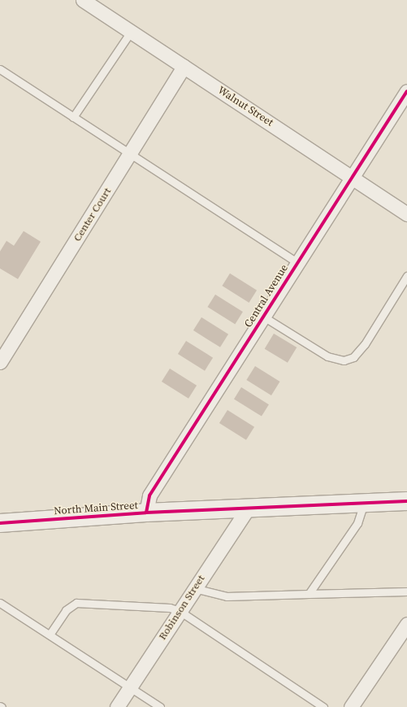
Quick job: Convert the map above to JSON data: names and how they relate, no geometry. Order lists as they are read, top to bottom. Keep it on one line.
{"streets":{"street":["Walnut Street","Center Court","Central Avenue","North Main Street","Robinson Street"]},"crossings":[["Walnut Street","Center Court"],["Walnut Street","Central Avenue"],["Central Avenue","North Main Street"],["North Main Street","Robinson Street"]]}
